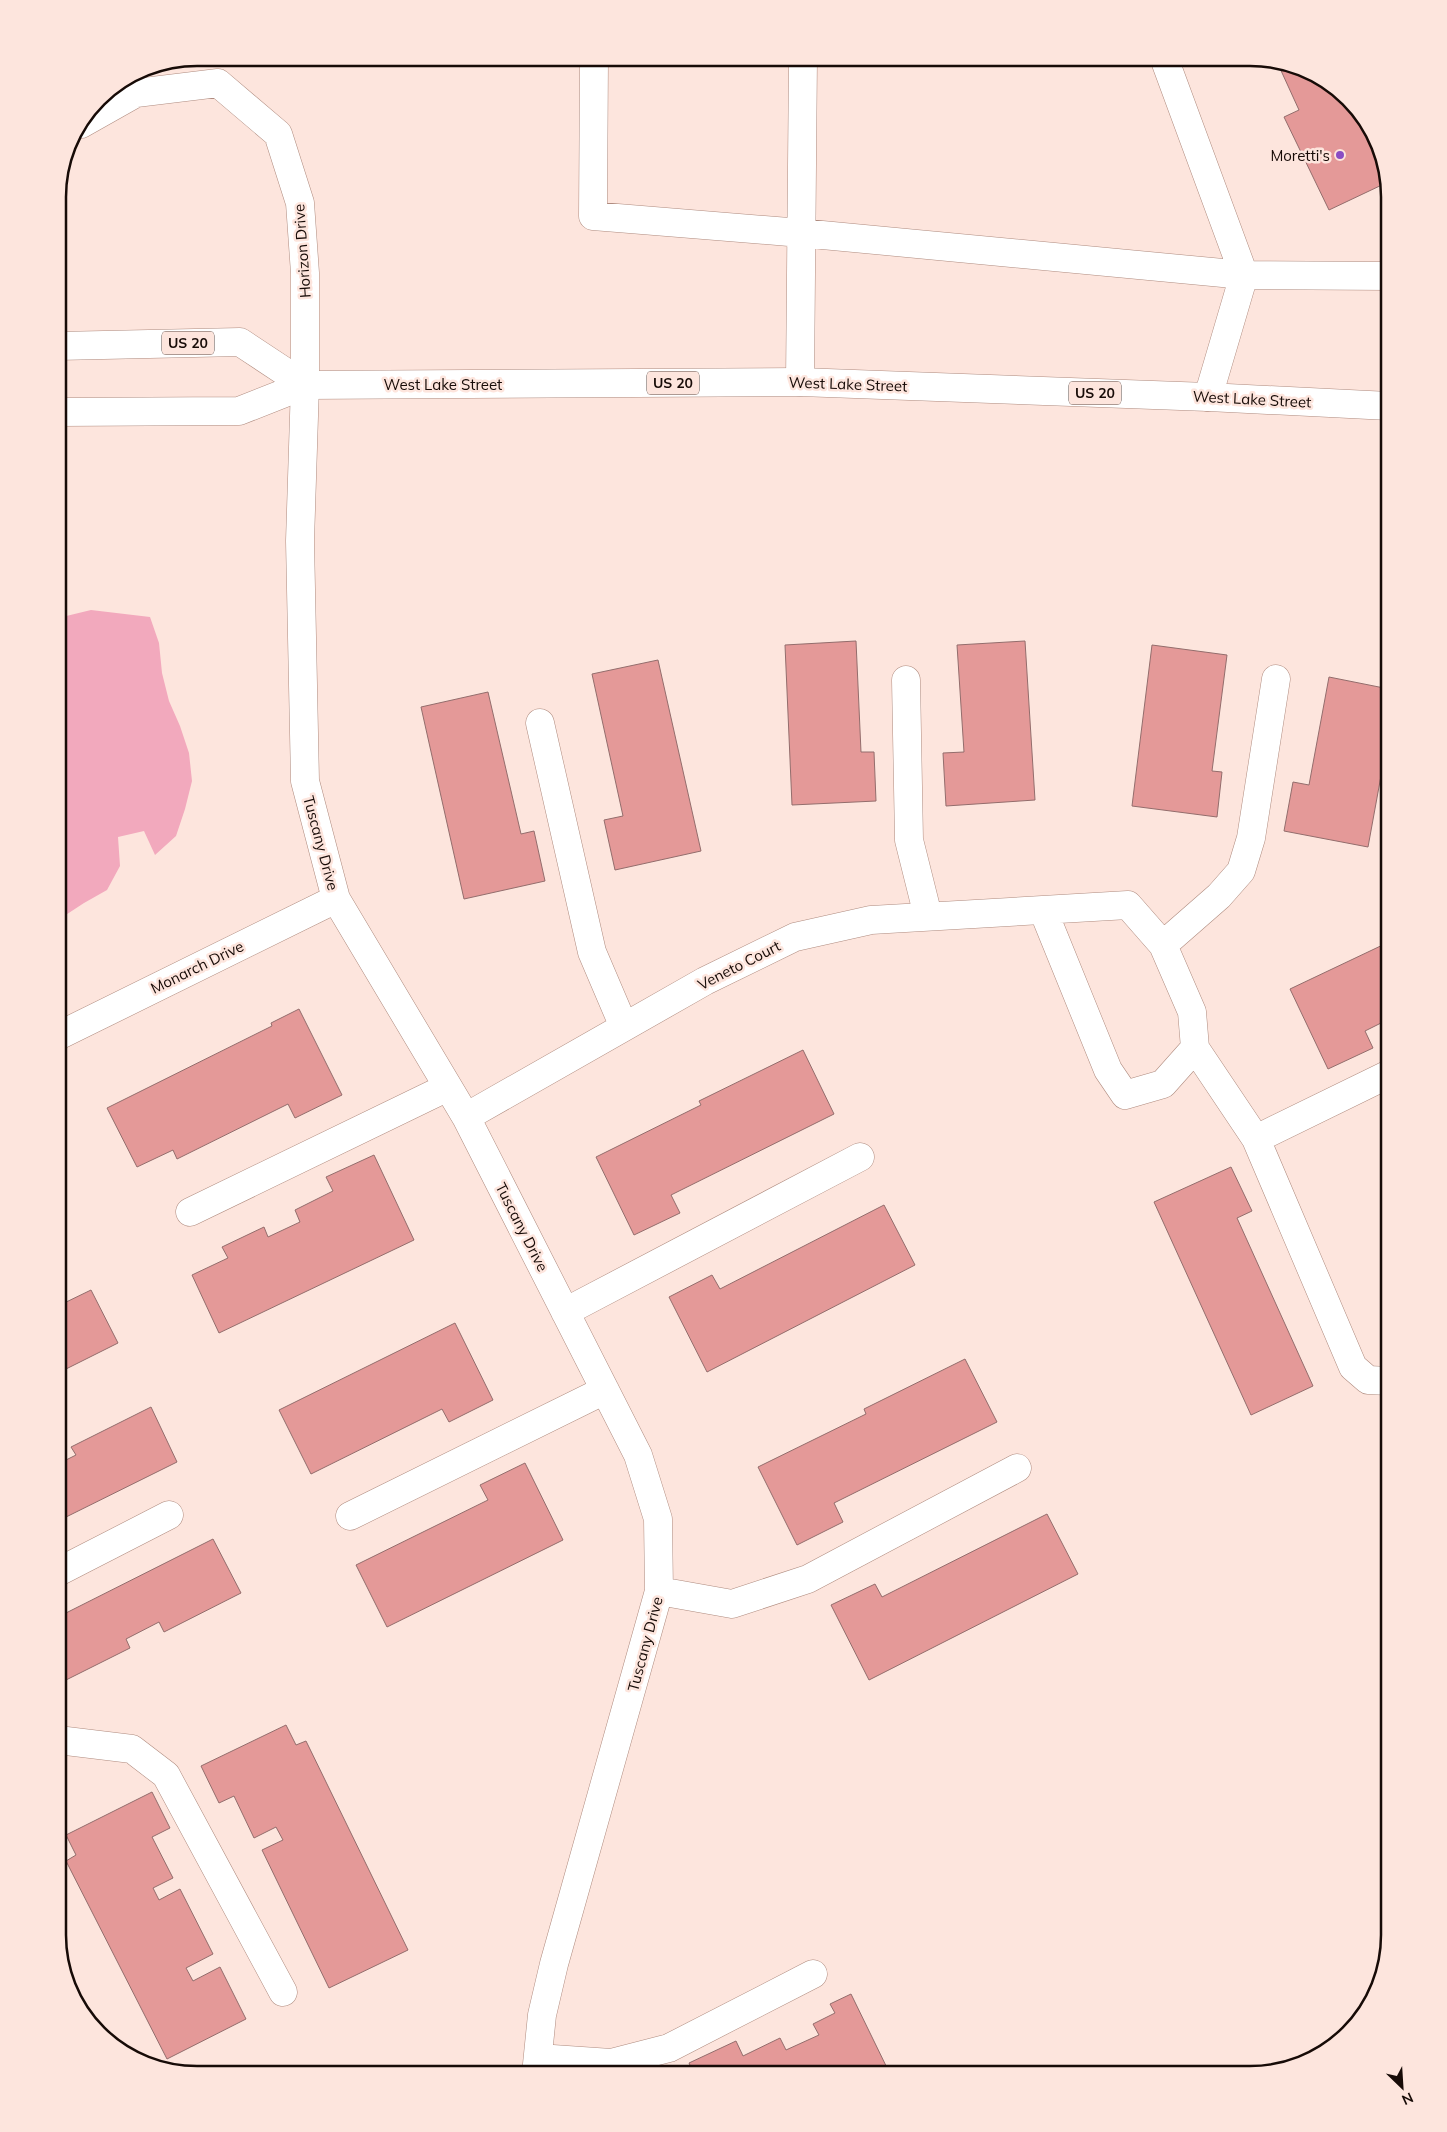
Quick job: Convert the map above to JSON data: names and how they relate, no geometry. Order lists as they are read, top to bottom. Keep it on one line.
{"streets":{"main road":["Horizon Drive","US 20","West Lake Street","Tuscany Drive","Veneto Court","Monarch Drive"]},"crossings":[["Horizon Drive","US 20"],["Horizon Drive","West Lake Street"],["Horizon Drive","Tuscany Drive"],["US 20","West Lake Street"],["US 20","Tuscany Drive"],["West Lake Street","Tuscany Drive"],["Tuscany Drive","Veneto Court"],["Tuscany Drive","Monarch Drive"]],"places":["Moretti's"],"north":"bottom right"}
